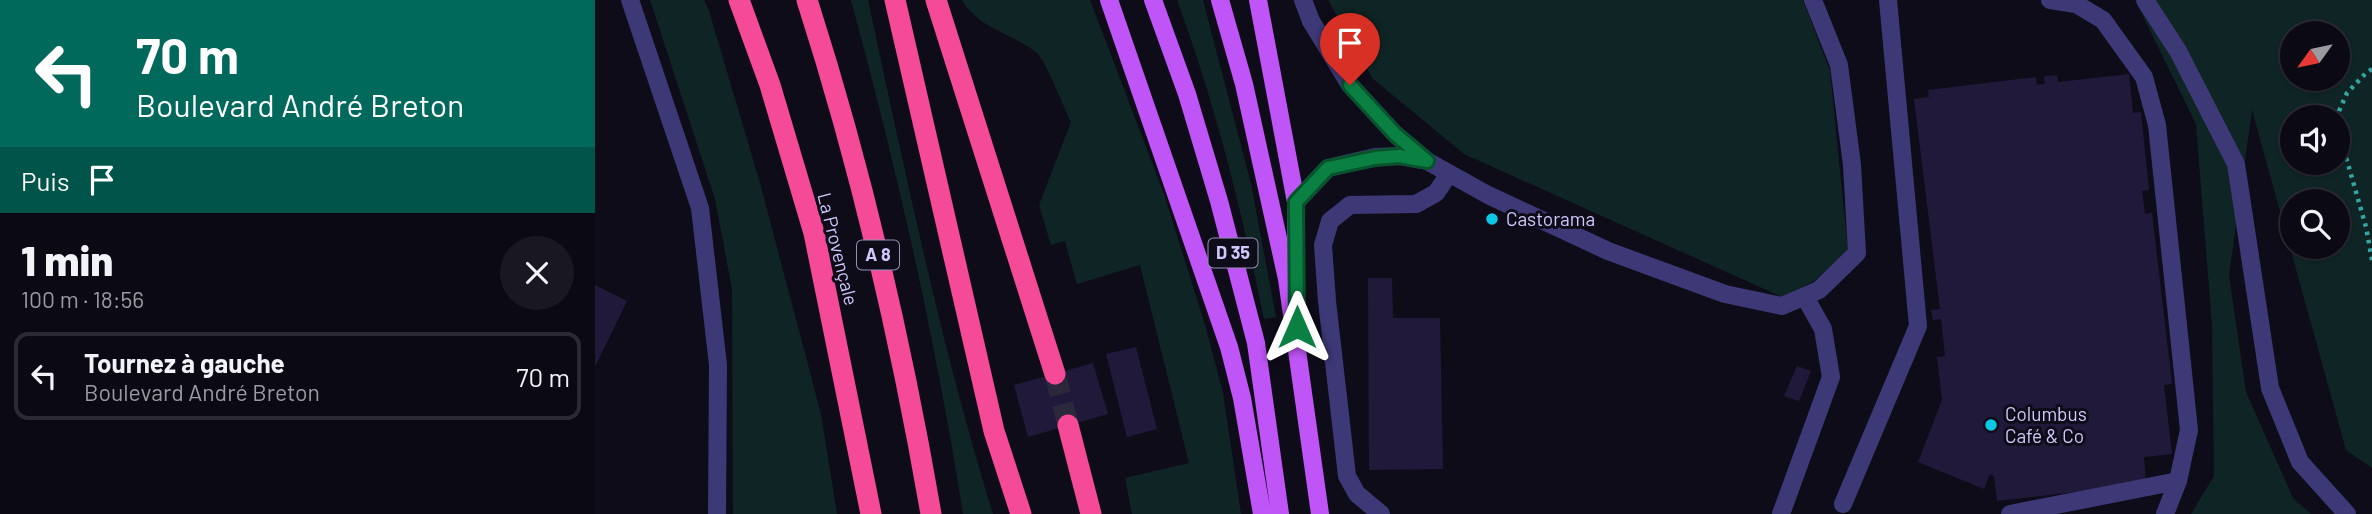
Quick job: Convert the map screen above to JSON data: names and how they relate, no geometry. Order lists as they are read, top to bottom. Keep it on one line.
{"streets":{"highway":["La Provençale","A 8"],"main road":["D 35"]},"places":["Castorama","Columbus Café & Co"],"north":"bottom left","page":{"turn":["70 m","Boulevard André Breton"],"then":"Puis","heading":["1 min","100 m · 18:56"],"list":[{"name":"Tournez à gauche","note":"Boulevard André Breton","value":"70 m"}]}}
